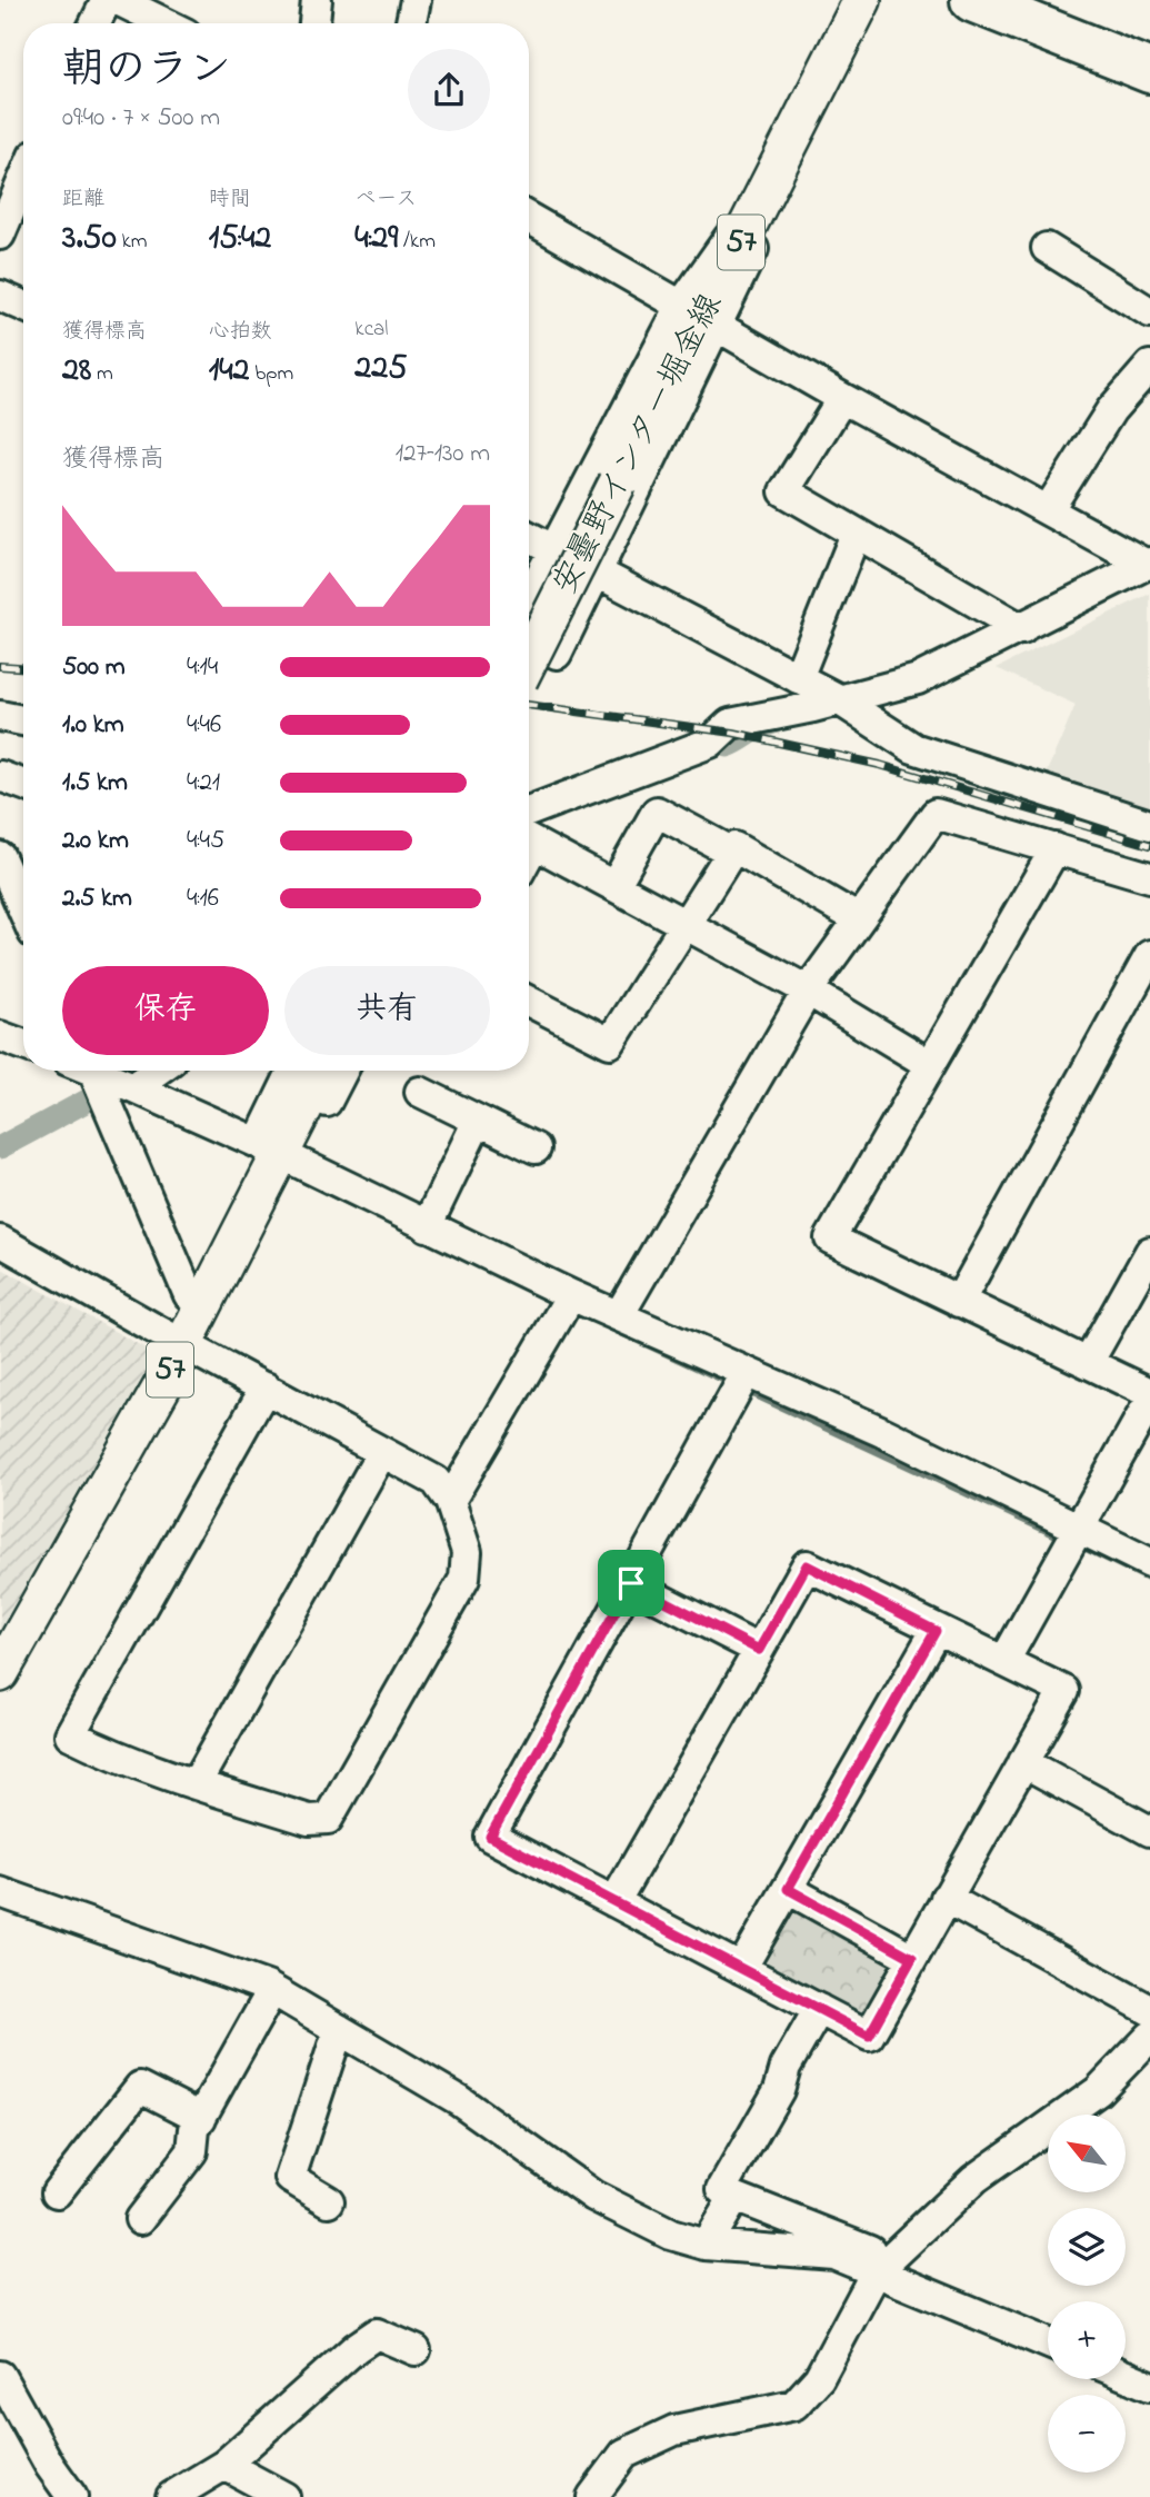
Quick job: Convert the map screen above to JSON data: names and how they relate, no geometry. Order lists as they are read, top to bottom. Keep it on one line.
{"streets":{"main road":["57","安曇野インター堀金線"]},"north":"top left","page":{"heading":["朝のラン","09:40 · 7 × 500 m"],"stats":[["距離","3.50 km"],["時間","15:42"],["ペース","4:29 /km"],["獲得標高","28 m"],["心拍数","142 bpm"],["kcal","225"]],"chart":["獲得標高","127–130 m"],"list":[{"name":"500 m","note":"4:14"},{"name":"1.0 km","note":"4:46"},{"name":"1.5 km","note":"4:21"},{"name":"2.0 km","note":"4:45"},{"name":"2.5 km","note":"4:16"}],"buttons":["保存","共有"],"map_buttons":["+","−"]}}
